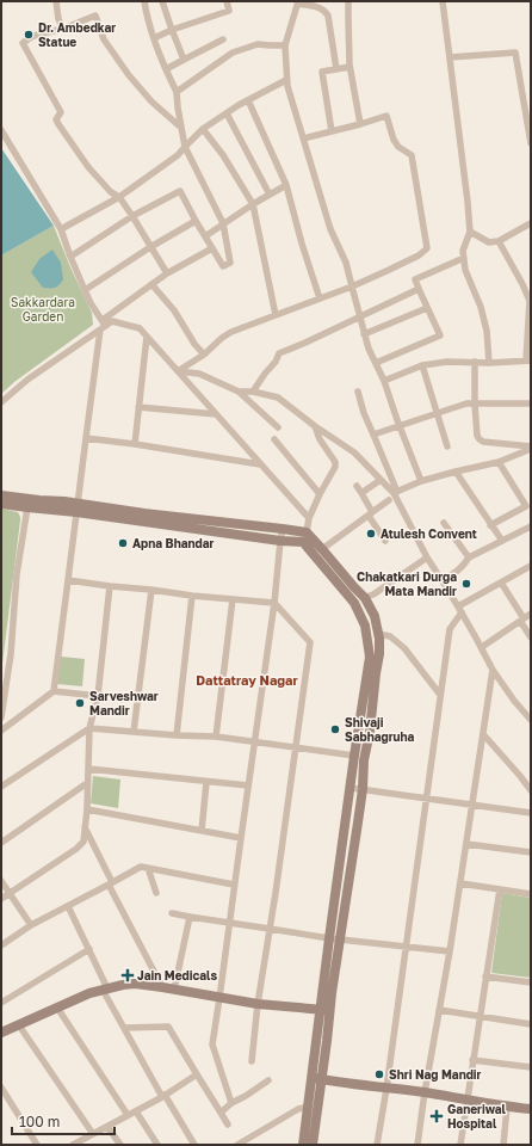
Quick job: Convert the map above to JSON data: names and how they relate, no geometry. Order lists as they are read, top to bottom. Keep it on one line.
{"districts":["Dattatray Nagar"],"parks":["Sakkardara Garden"],"places":{"other":["Dr. Ambedkar Statue","Atulesh Convent","Apna Bhandar","Chakatkari Durga Mata Mandir","Sarveshwar Mandir","Shivaji Sabhagruha","Shri Nag Mandir"],"health":["Jain Medicals","Ganeriwal Hospital"]},"scale_bar":"100 m"}
